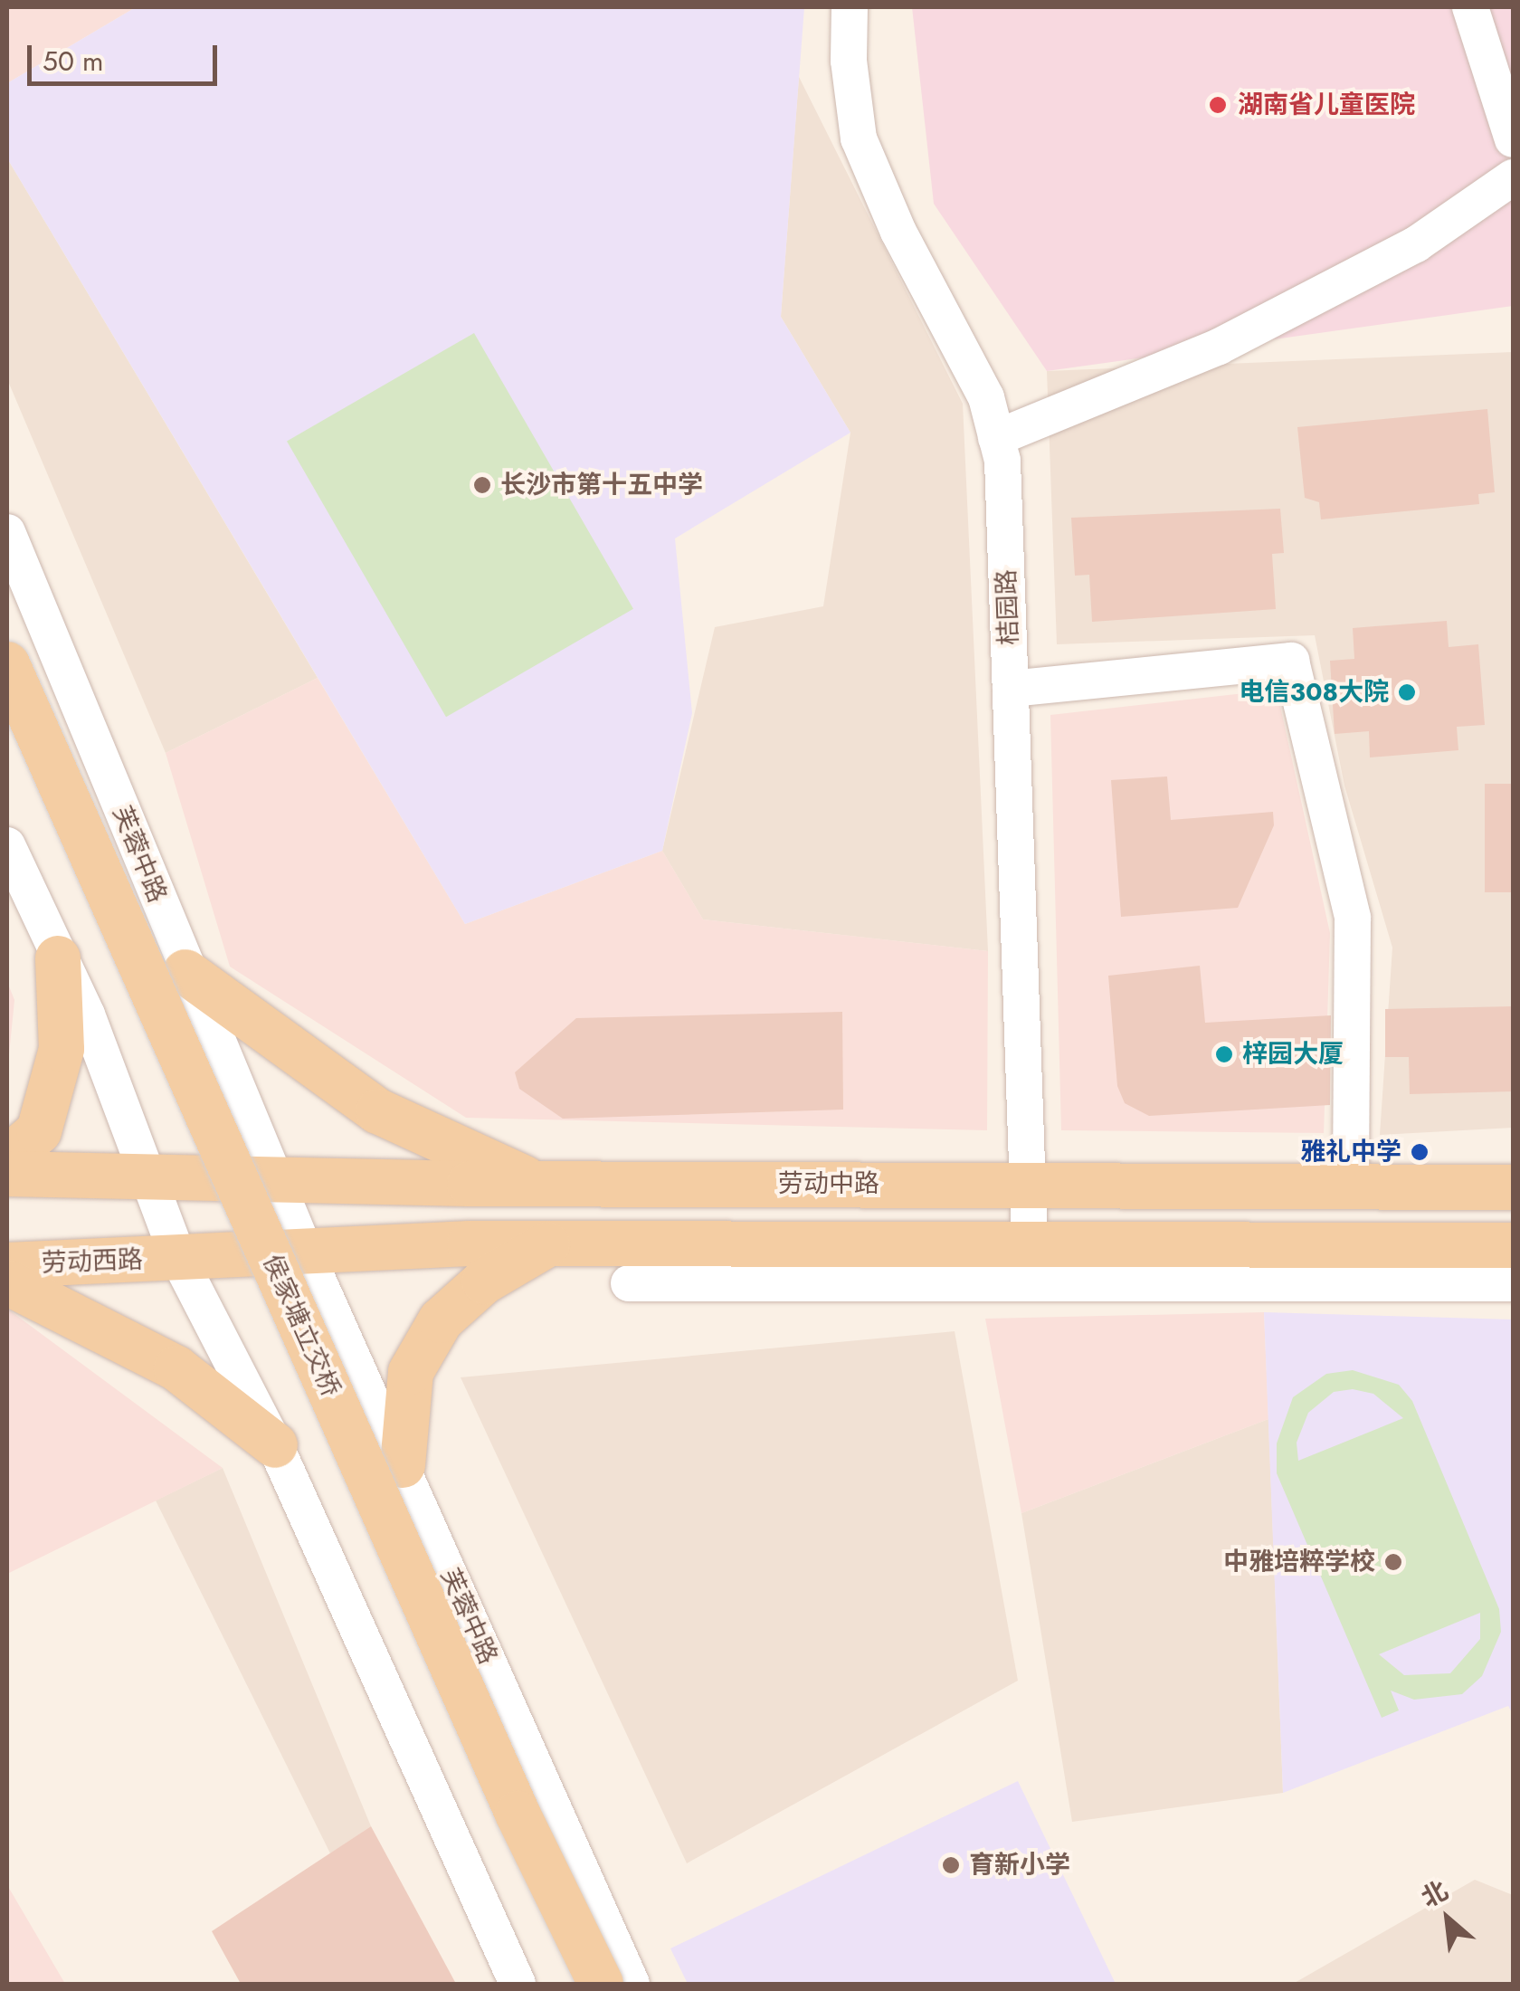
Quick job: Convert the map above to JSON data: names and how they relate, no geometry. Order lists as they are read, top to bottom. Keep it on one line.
{"streets":{"main road":["劳动中路","劳动西路","侯家塘立交桥"],"street":["桔园路","芙蓉中路"]},"crossings":[["桔园路","劳动中路"],["芙蓉中路","劳动中路"]],"places":["湖南省儿童医院","长沙市第十五中学","电信308大院","梓园大厦","雅礼中学","中雅培粹学校","育新小学"],"scale_bar":"50 m","north":"top left"}
